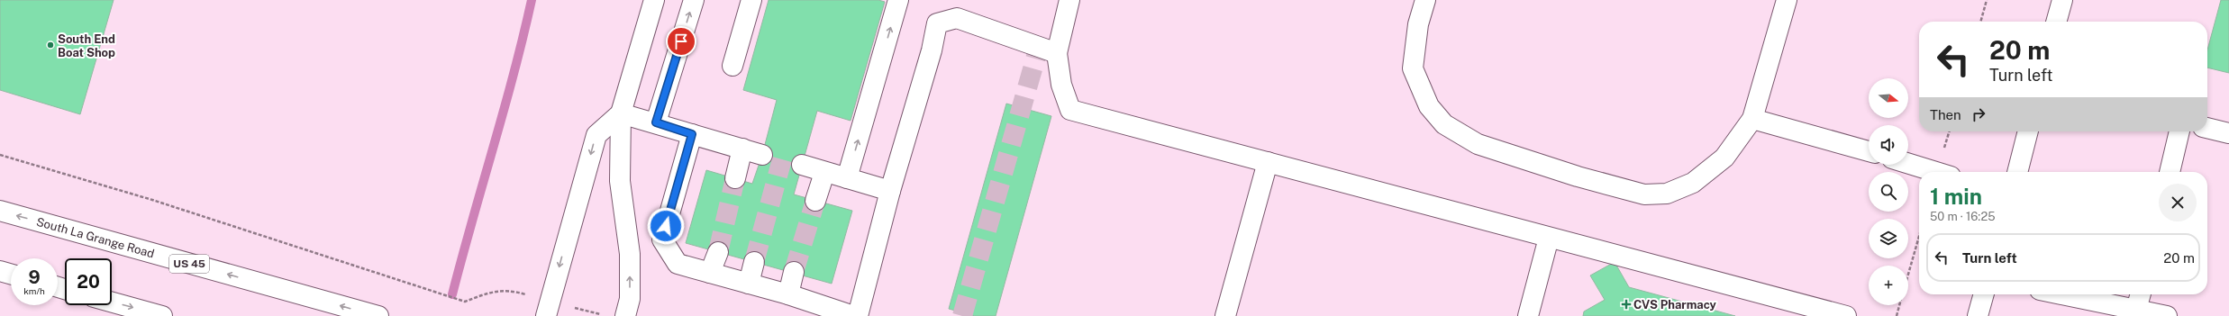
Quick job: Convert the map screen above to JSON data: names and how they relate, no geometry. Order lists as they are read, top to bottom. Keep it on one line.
{"streets":{"street":["South La Grange Road","US 45"]},"one_way":["South La Grange Road"],"places":{"other":["South End Boat Shop"],"health":["CVS Pharmacy"]},"north":"right","page":{"turn":["20 m","Turn left"],"map_buttons":"+","then":"Then","heading":["1 min","50 m · 16:25"],"list":[{"name":"Turn left","value":"20 m"}],"speed":"9 km/h","limit":"20"}}
